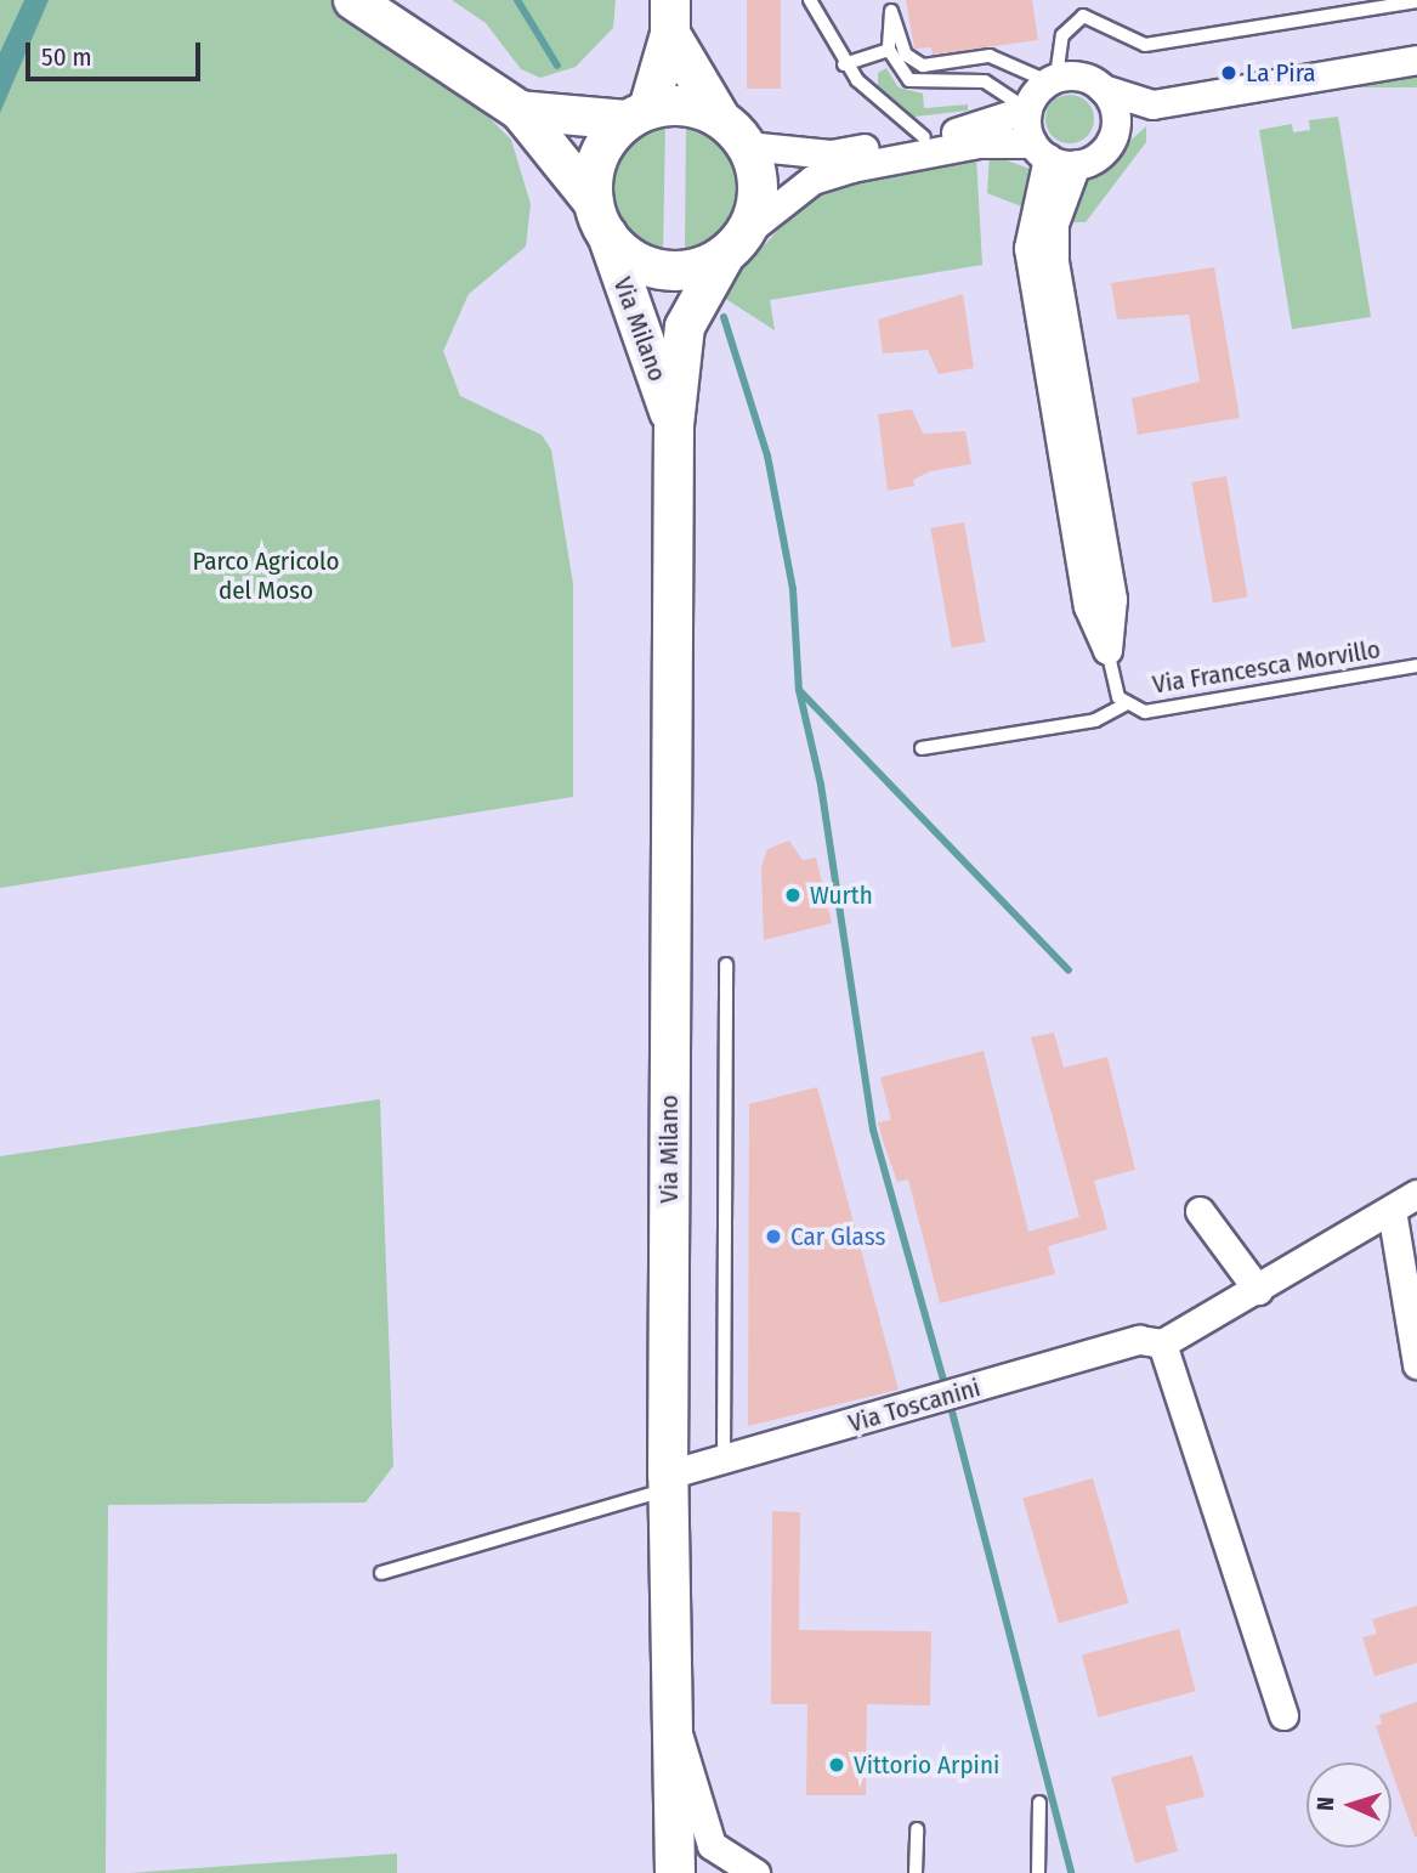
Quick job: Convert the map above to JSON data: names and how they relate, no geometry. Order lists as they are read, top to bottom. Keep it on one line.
{"streets":{"main road":["Via Milano"],"street":["Via Toscanini"],"lane":["Via Francesca Morvillo"]},"crossings":[["Via Milano","Via Toscanini"]],"parks":["Parco Agricolo del Moso"],"places":["La Pira","Wurth","Car Glass","Vittorio Arpini"],"scale_bar":"50 m","north":"left"}
